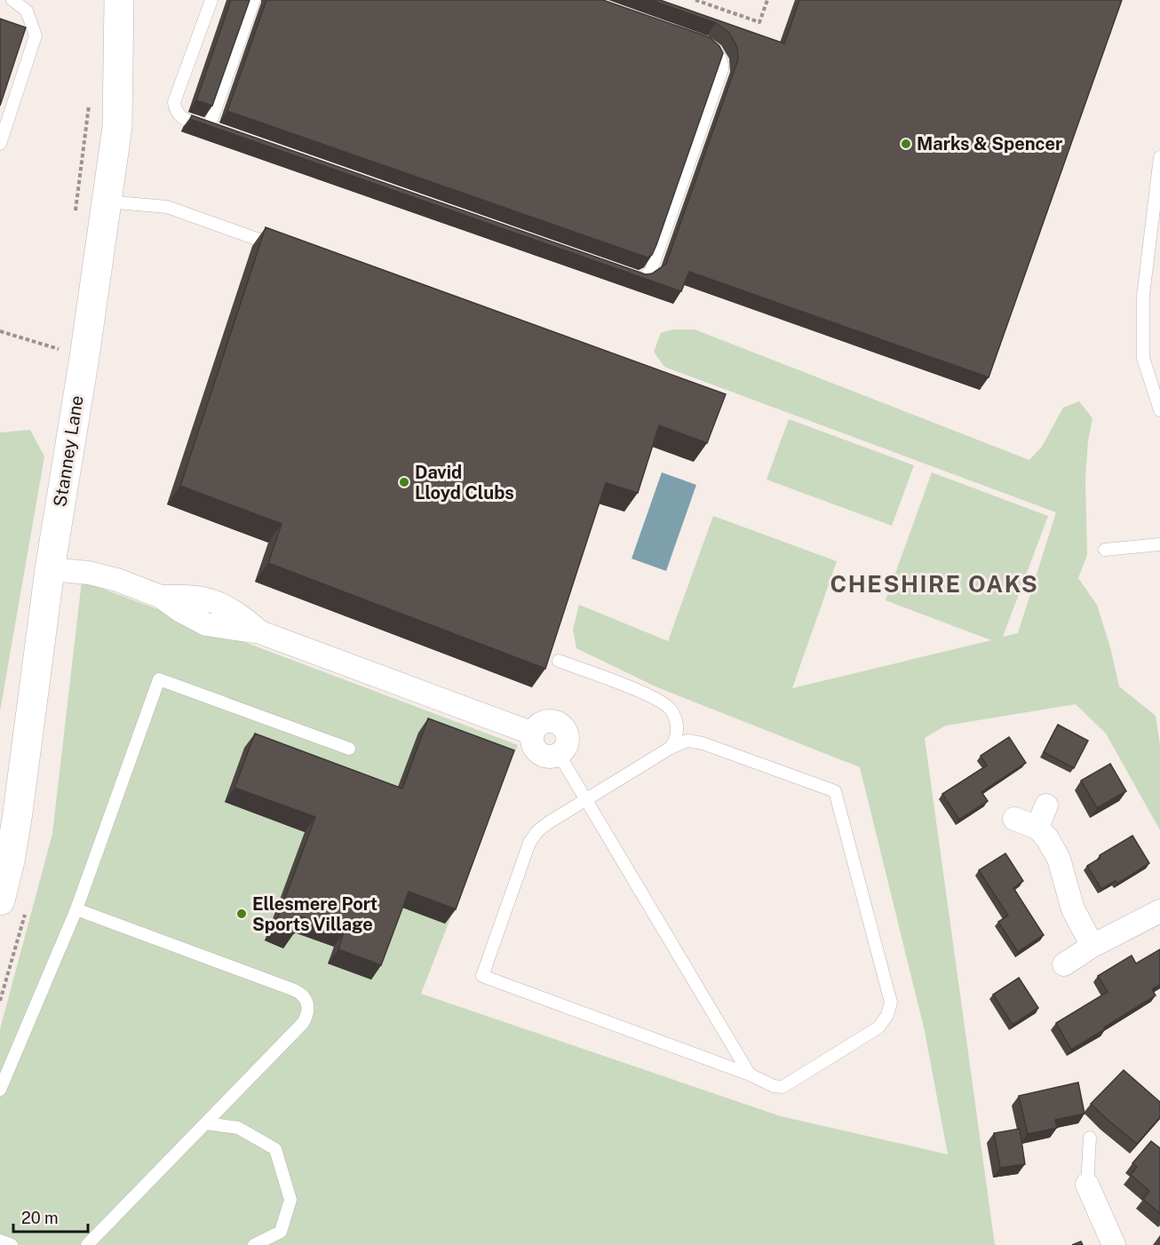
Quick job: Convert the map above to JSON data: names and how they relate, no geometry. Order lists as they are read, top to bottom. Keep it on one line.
{"streets":{"main road":["Stanney Lane"]},"districts":["CHESHIRE OAKS"],"places":["Marks & Spencer","David Lloyd Clubs","Ellesmere Port Sports Village"],"scale_bar":"20 m"}
